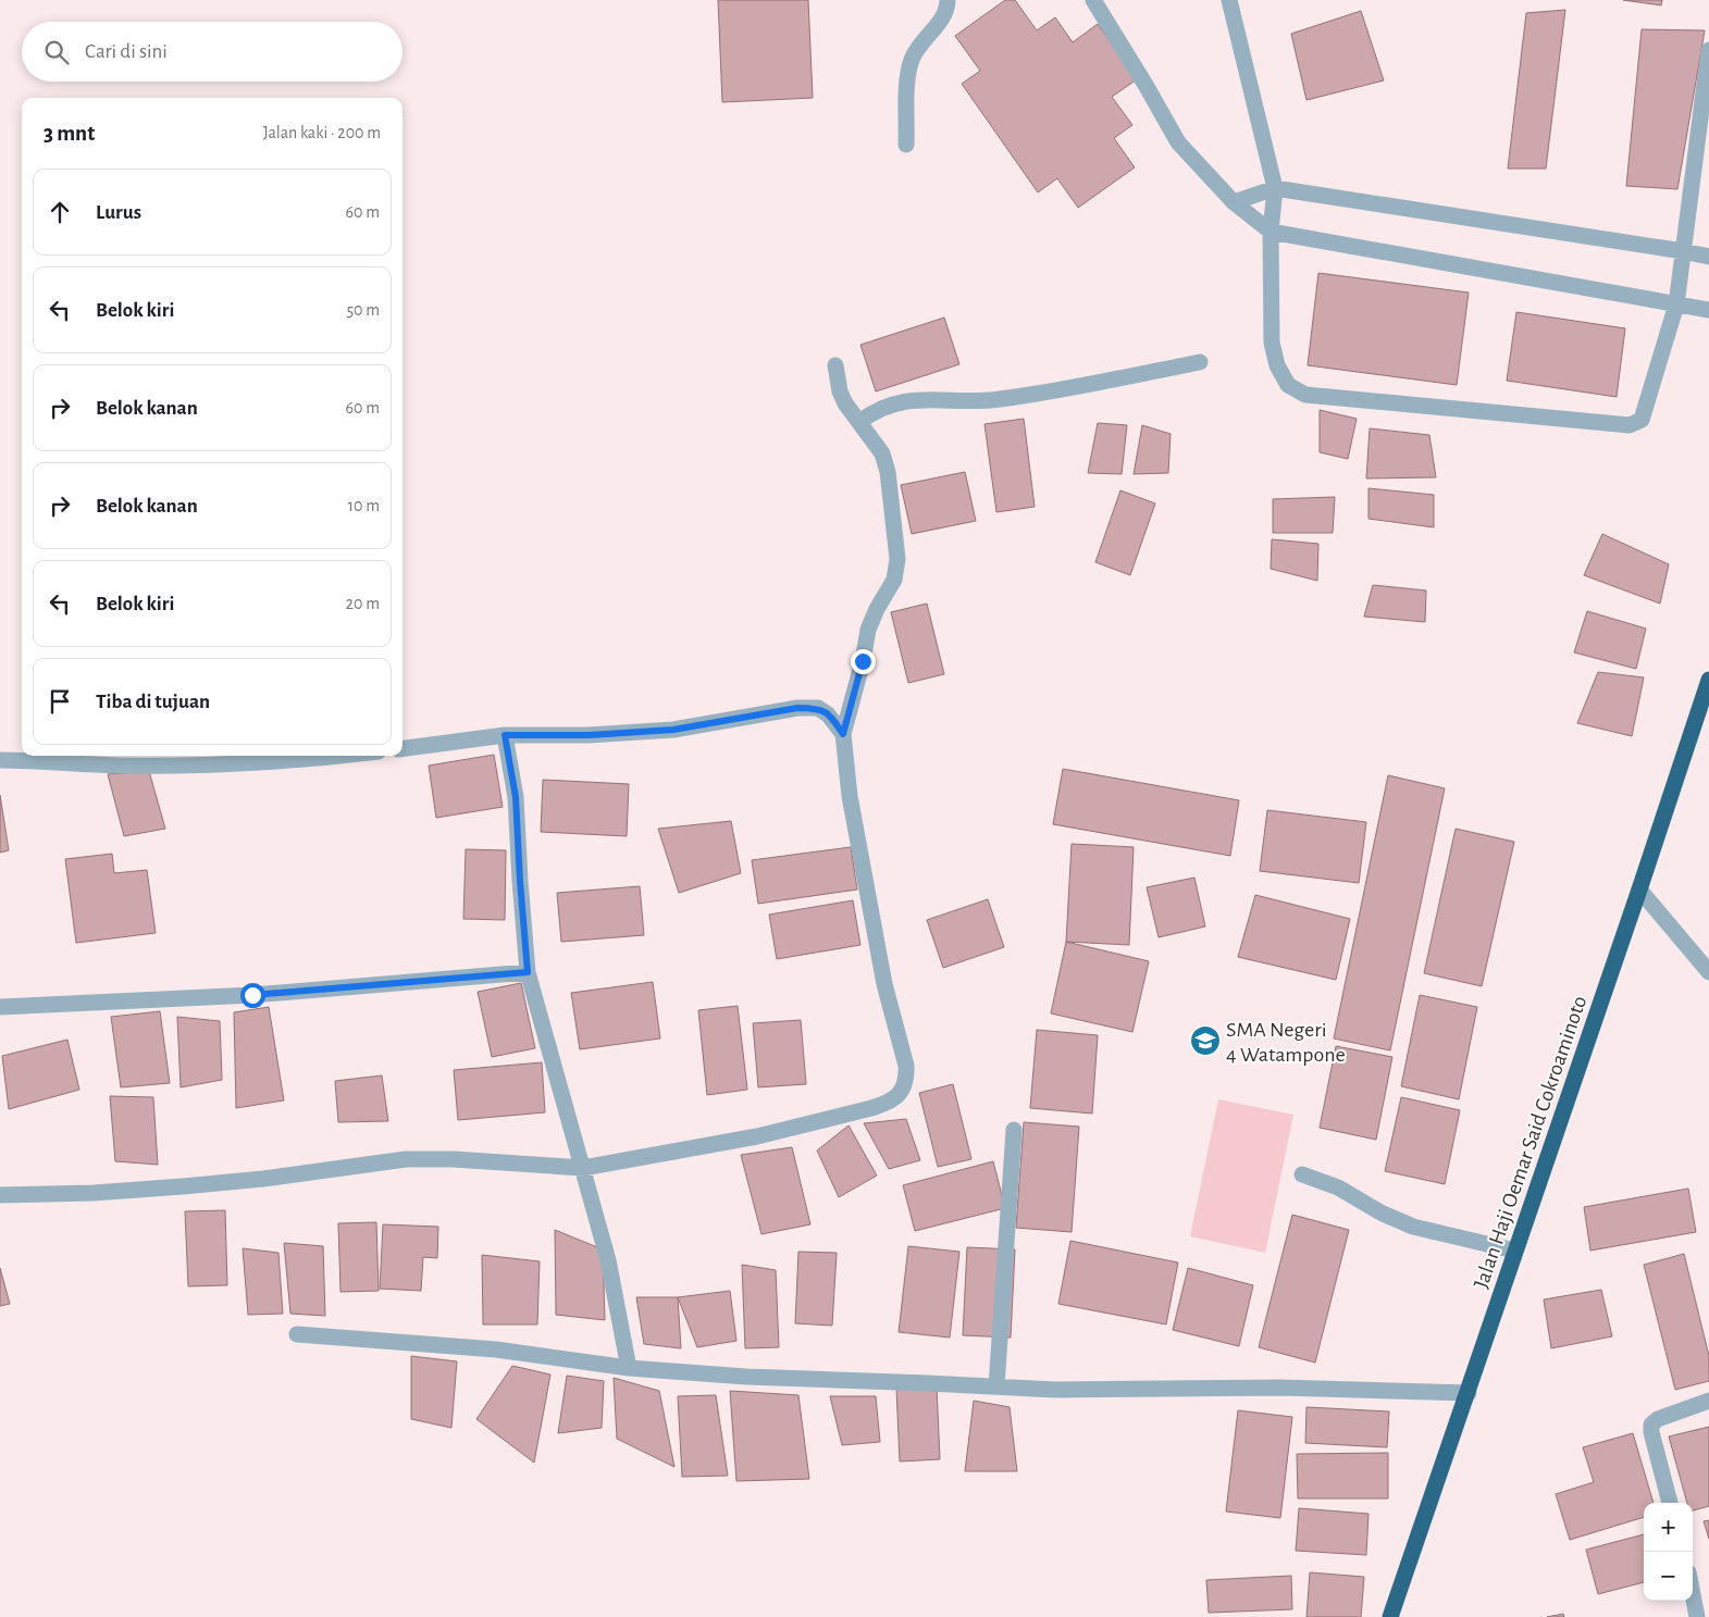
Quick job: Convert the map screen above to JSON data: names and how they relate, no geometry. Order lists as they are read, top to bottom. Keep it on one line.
{"streets":{"highway":["Jalan Haji Oemar Said Cokroaminoto"]},"places":{"school or university":["SMA Negeri 4 Watampone"]},"page":{"search":"Cari di sini","heading":["3 mnt","Jalan kaki · 200 m"],"list":[["Lurus","60 m"],["Belok kiri","50 m"],["Belok kanan","60 m"],["Belok kanan","10 m"],["Belok kiri","20 m"],"Tiba di tujuan"],"map_buttons":["+","−"]}}
